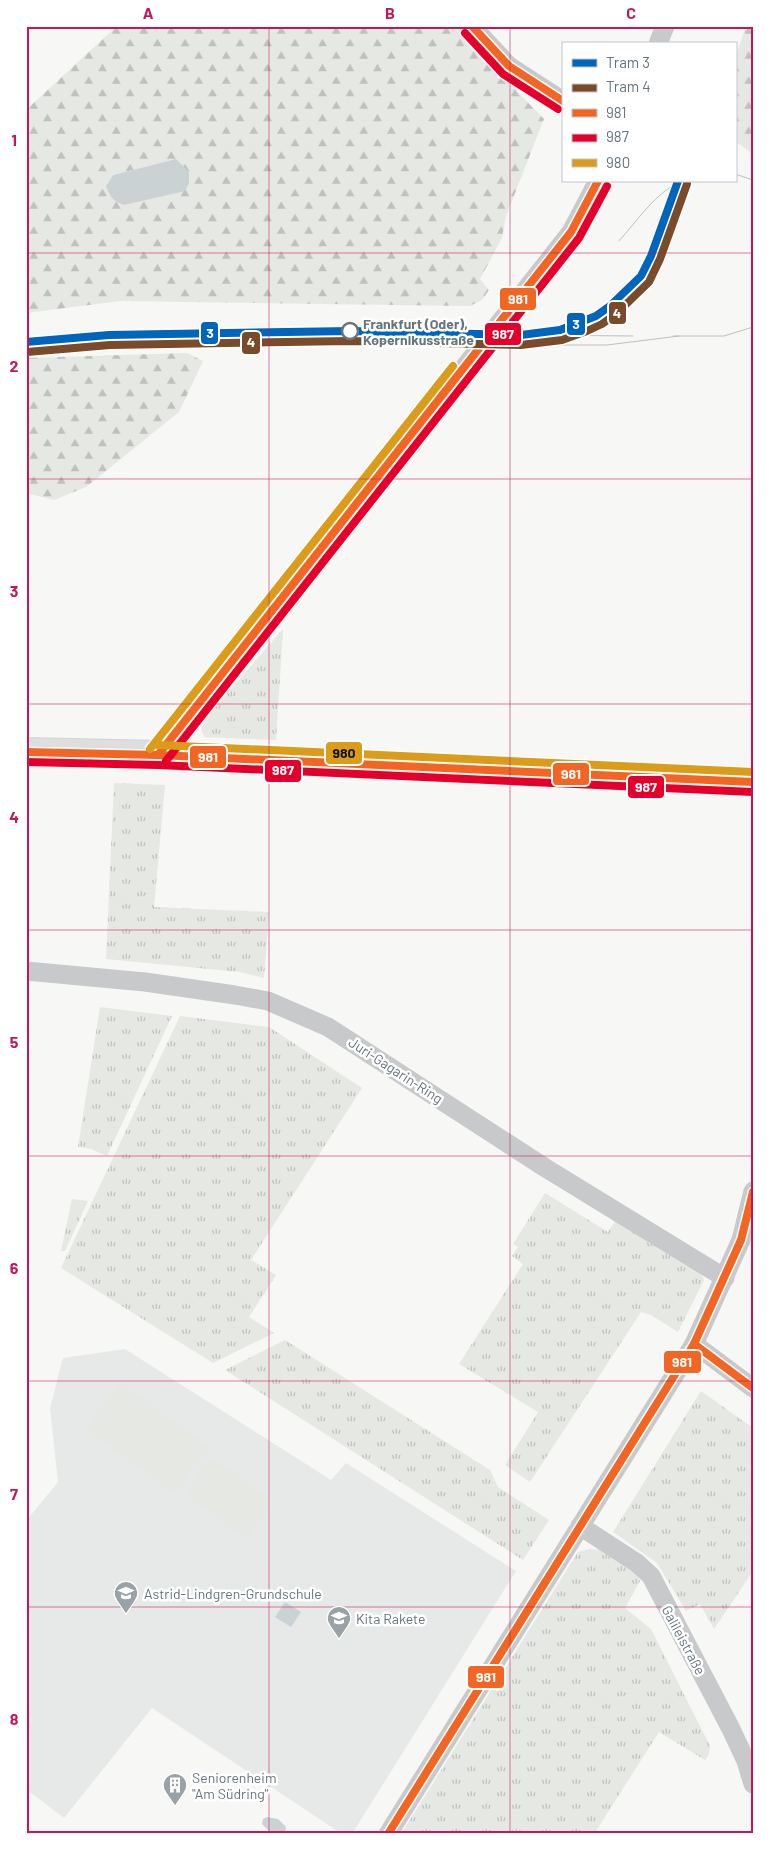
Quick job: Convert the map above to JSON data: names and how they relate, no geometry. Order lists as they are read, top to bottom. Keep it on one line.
{"streets":{"street":["Juri-Gagarin-Ring","Galileistraße"]},"places":{"other":["Frankfurt (Oder), Kopernikusstraße"],"school or university":["Astrid-Lindgren-Grundschule","Kita Rakete"],"building":["Seniorenheim \"Am Südring\""]},"lines":["transit line 981","transit line 987","tram line 3","tram line 4","transit line 980"],"legend":["Tram 3","Tram 4","981","987","980"],"grid":{"columns":["A","B","C"],"rows":["1","2","3","4","5","6","7","8"]}}
